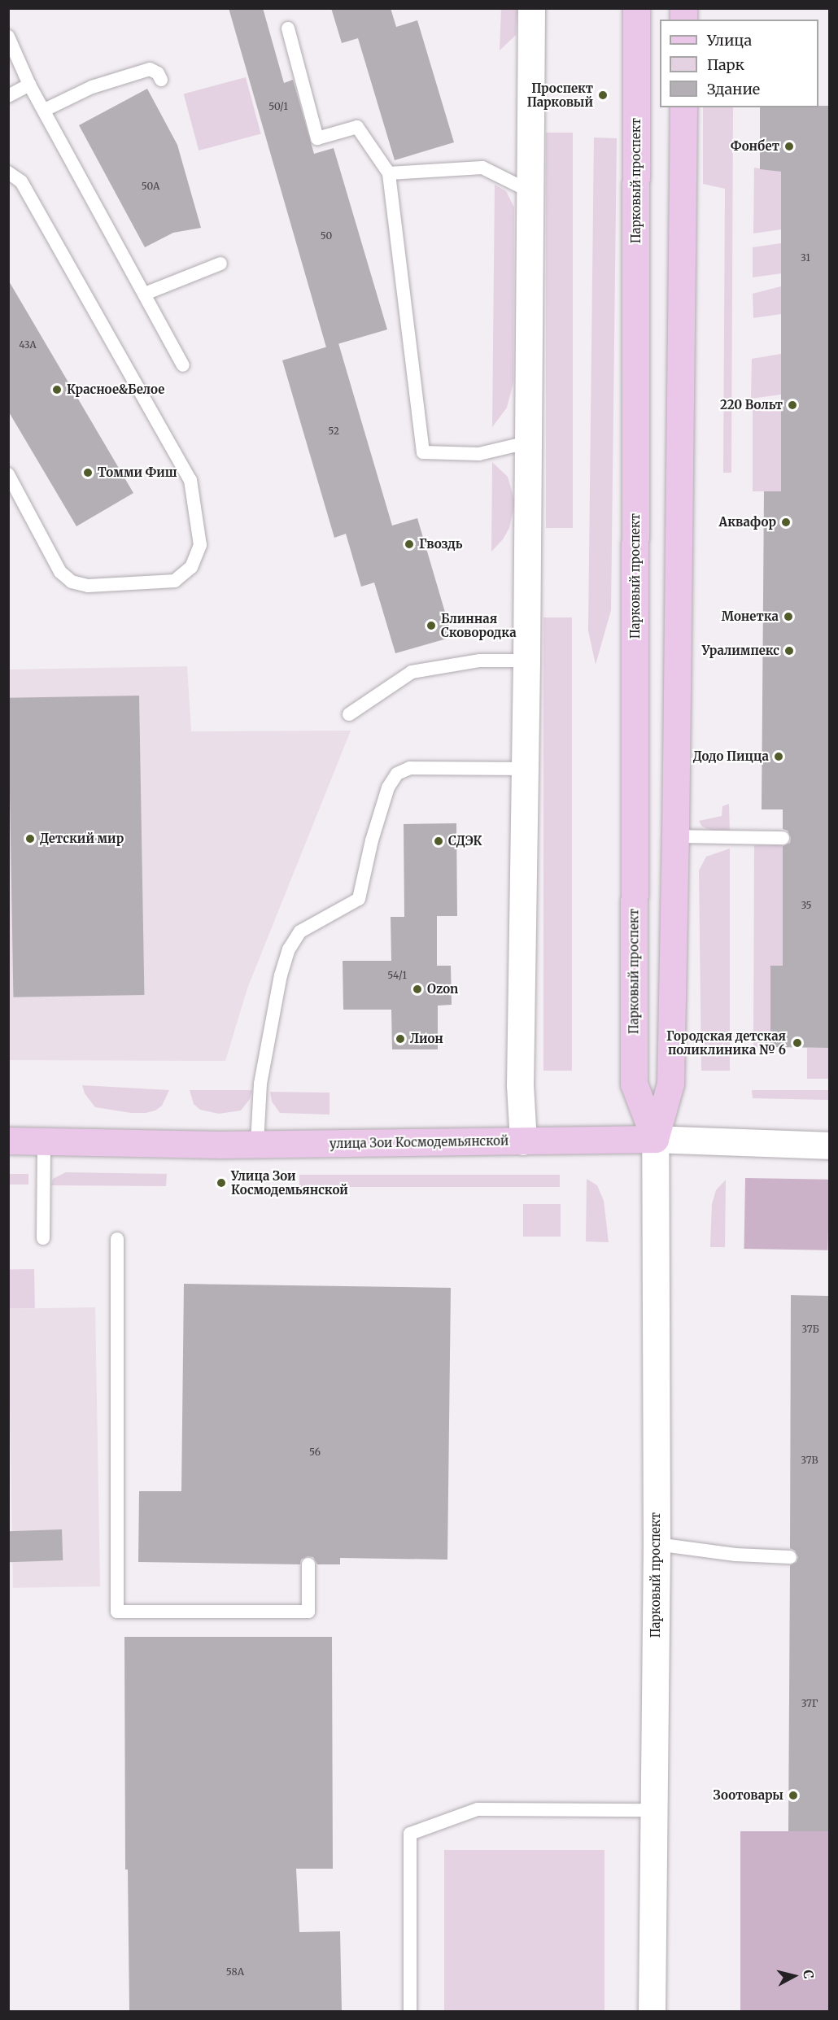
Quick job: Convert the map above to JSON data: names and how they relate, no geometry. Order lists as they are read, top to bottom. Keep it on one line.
{"streets":{"main road":["Парковый проспект","улица Зои Космодемьянской"]},"crossings":[["Парковый проспект","улица Зои Космодемьянской"]],"places":["Проспект Парковый","Фонбет","Красное&Белое","220 Вольт","Томми Фиш","Аквафор","Гвоздь","Монетка","Блинная Сковородка","Уралимпекс","Додо Пицца","Детский мир","СДЭК","Ozon","Лион","Городская детская поликлиника № 6","Улица Зои Космодемьянской","Зоотовары"],"house_numbers":["50/1","50А","50","31","43А","52","35","54/1","37Б","56","37В","37Г","58А"],"legend":["Улица","Парк","Здание"],"north":"right"}
